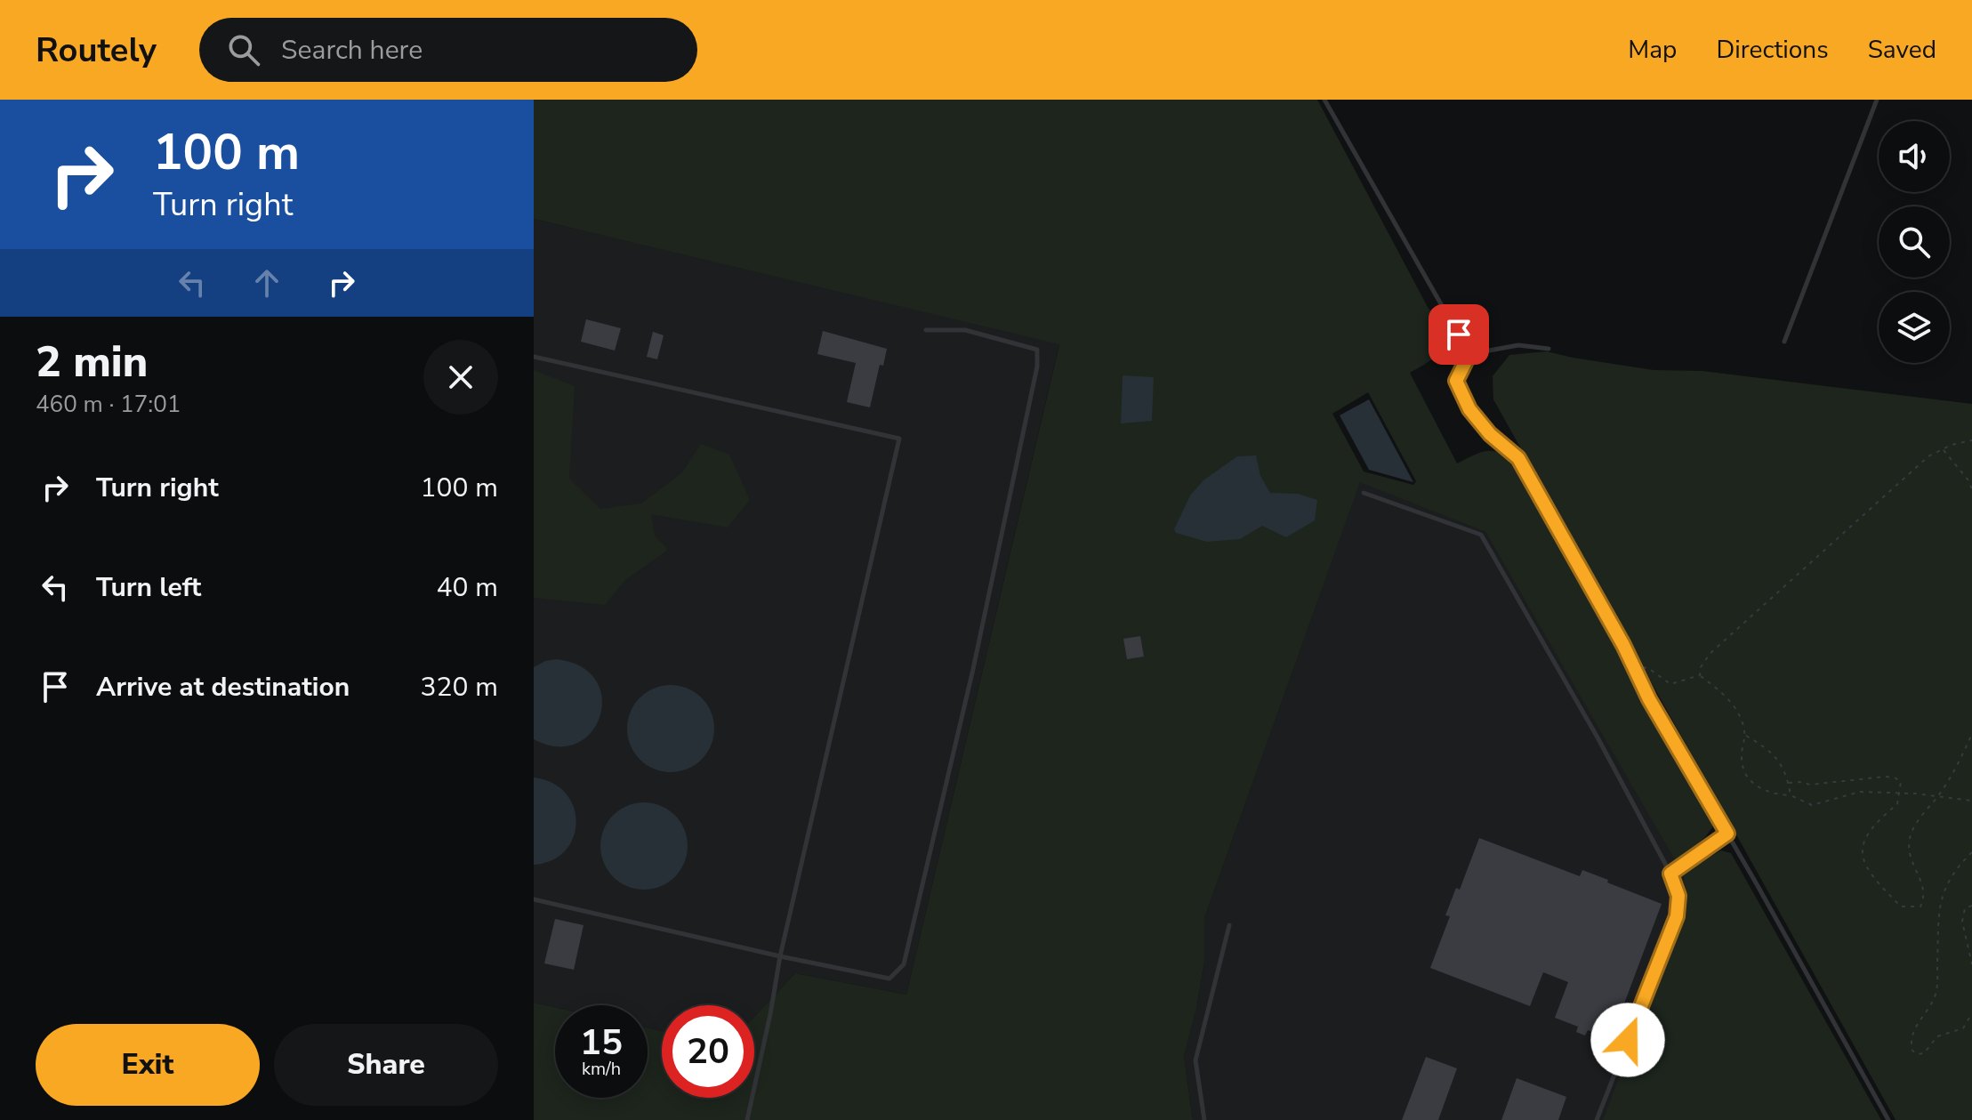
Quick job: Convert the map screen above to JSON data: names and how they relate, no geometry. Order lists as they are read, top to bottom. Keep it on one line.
{"page":{"header":"Routely","search":"Search here","nav":["Map","Directions","Saved"],"turn":["100 m","Turn right"],"heading":["2 min","460 m · 17:01"],"list":[{"name":"Turn right","value":"100 m"},{"name":"Turn left","value":"40 m"},{"name":"Arrive at destination","value":"320 m"}],"speed":"15 km/h","limit":"20","buttons":["Exit","Share"]}}
